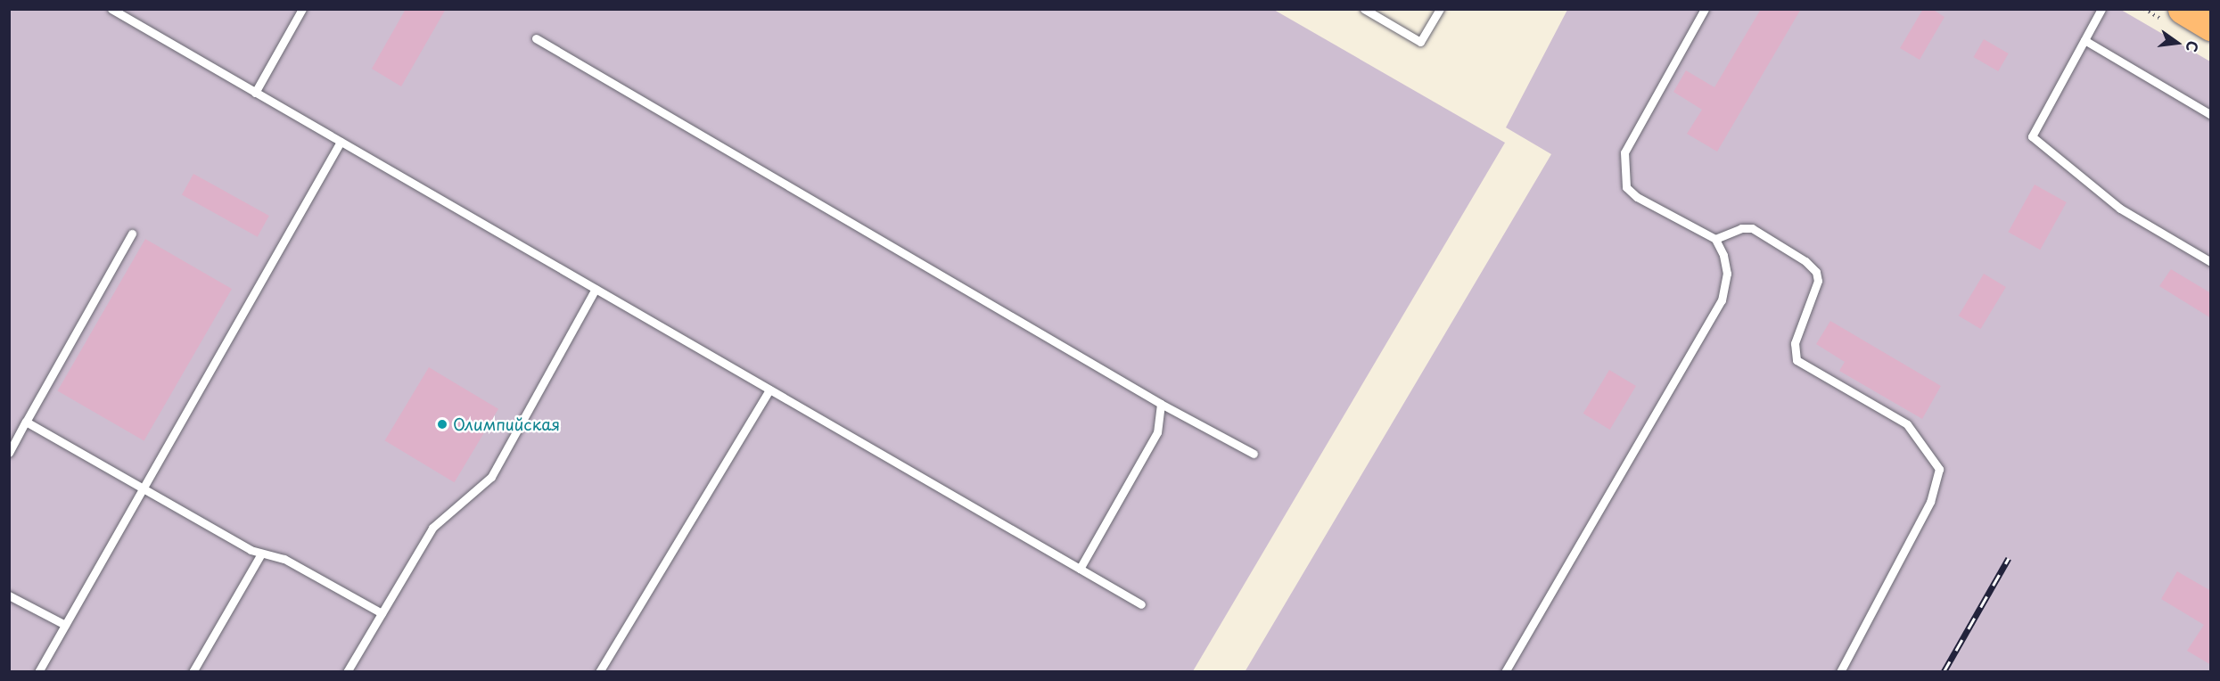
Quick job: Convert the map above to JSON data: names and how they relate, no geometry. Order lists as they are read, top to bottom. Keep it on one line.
{"places":["Олимпийская"],"north":"right"}
